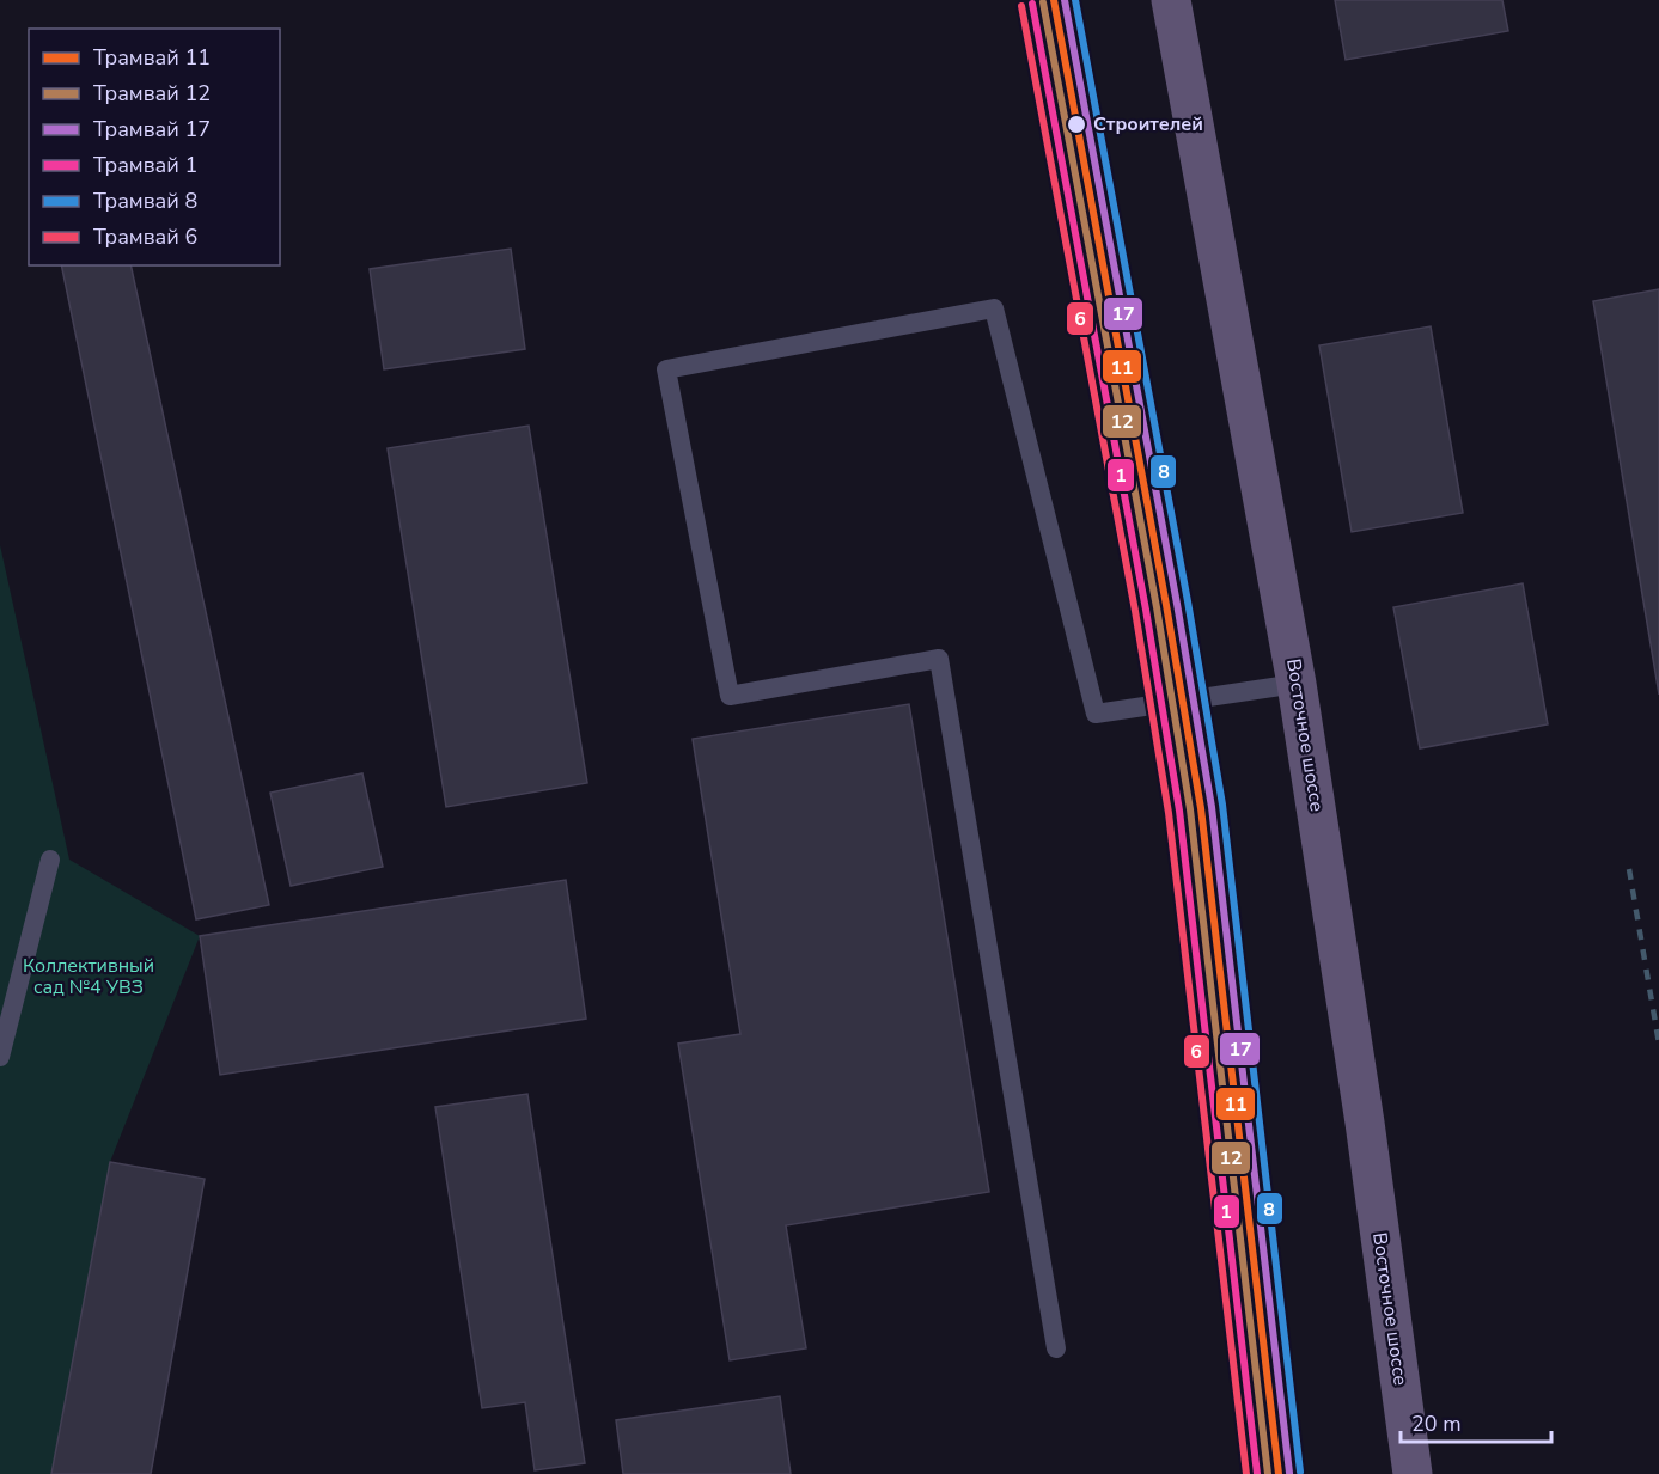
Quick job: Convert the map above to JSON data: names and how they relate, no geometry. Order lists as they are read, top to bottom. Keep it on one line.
{"streets":{"main road":["Восточное шоссе"]},"parks":["Коллективный сад №4 УВЗ"],"places":["Строителей"],"lines":["tram line 11","tram line 17","tram line 8","tram line 12","tram line 1","tram line 6"],"legend":["Трамвай 11","Трамвай 12","Трамвай 17","Трамвай 1","Трамвай 8","Трамвай 6"],"scale_bar":"20 m"}
